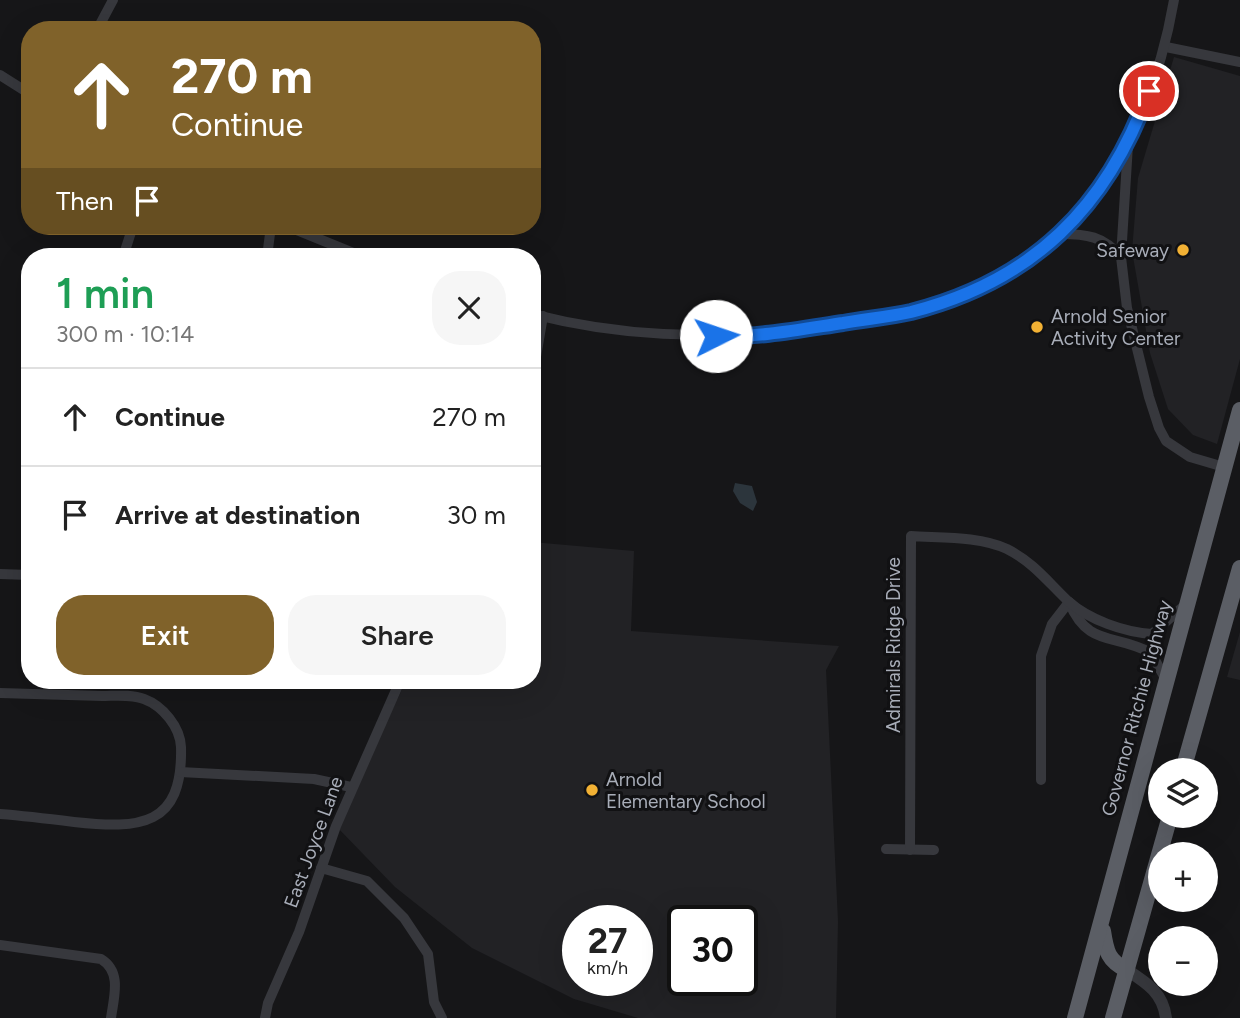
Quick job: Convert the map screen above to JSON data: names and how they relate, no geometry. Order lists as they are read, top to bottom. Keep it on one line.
{"streets":{"highway":["Governor Ritchie Highway"],"street":["Admirals Ridge Drive","East Joyce Lane"]},"crossings":[["Admirals Ridge Drive","Governor Ritchie Highway"]],"places":["Safeway","Arnold Senior Activity Center","Arnold Elementary School"],"page":{"turn":["270 m","Continue"],"then":"Then","heading":["1 min","300 m · 10:14"],"list":[{"name":"Continue","value":"270 m"},{"name":"Arrive at destination","value":"30 m"}],"buttons":["Exit","Share"],"map_buttons":["+","−"],"speed":"27 km/h","limit":"30"}}
